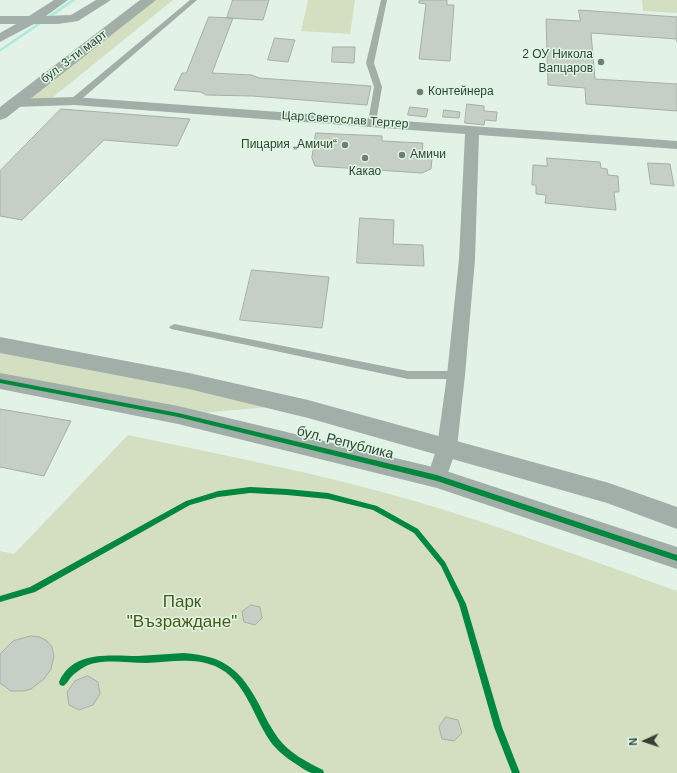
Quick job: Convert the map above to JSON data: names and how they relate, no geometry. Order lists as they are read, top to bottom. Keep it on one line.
{"streets":{"street":["бул. 3-ти март","Цар Светослав Тертер","бул. Република"]},"crossings":[["бул. 3-ти март","Цар Светослав Тертер"]],"parks":["Парк \"Възраждане\""],"places":["2 ОУ Никола Вапцаров","Контейнера","Пицария „Амичи“","Амичи","Какао"],"north":"left"}
